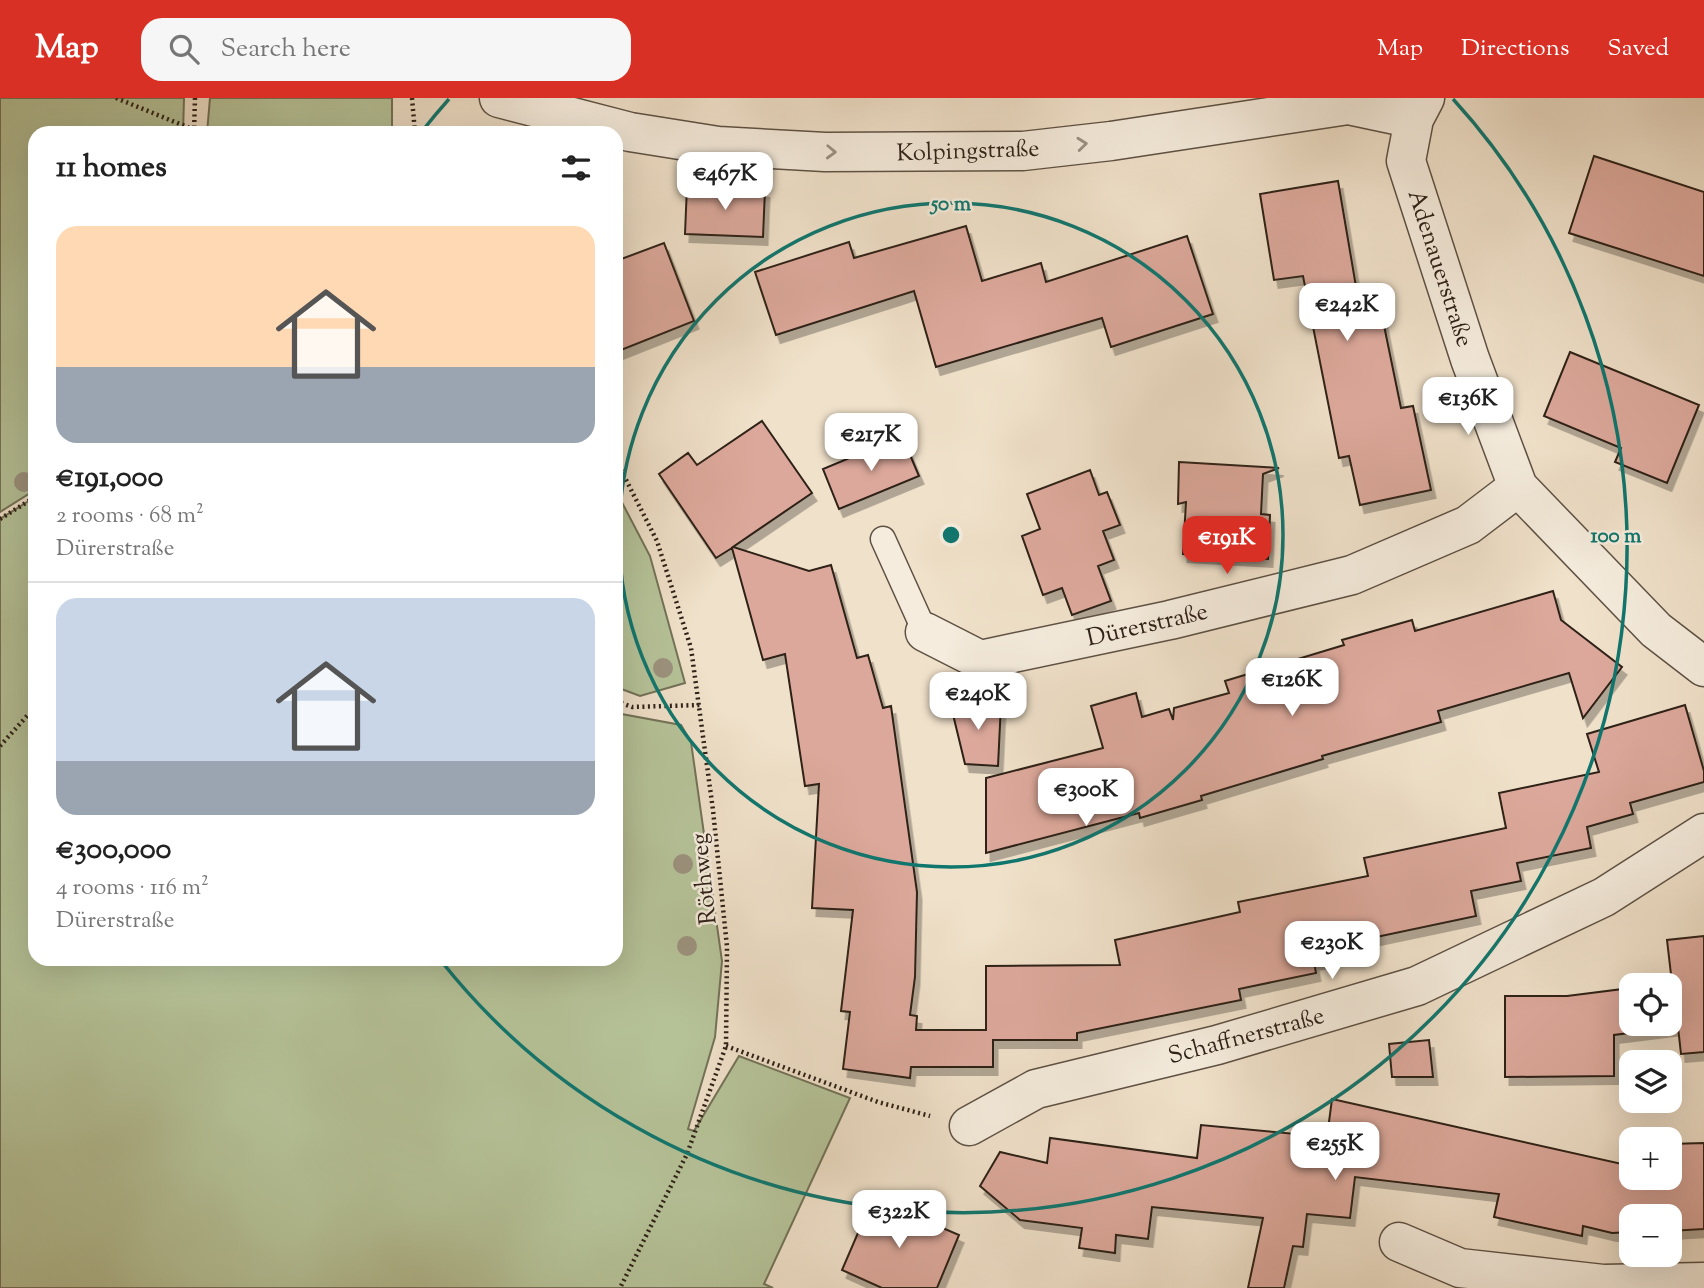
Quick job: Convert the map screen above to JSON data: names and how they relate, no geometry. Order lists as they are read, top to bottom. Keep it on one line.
{"streets":{"street":["Kolpingstraße","Adenauerstraße","Dürerstraße","Schaffnerstraße"],"path":["Röthweg"]},"crossings":[["Kolpingstraße","Adenauerstraße"],["Adenauerstraße","Dürerstraße"]],"one_way":["Kolpingstraße"],"page":{"header":"Map","search":"Search here","nav":["Map","Directions","Saved"],"heading":"11 homes","price":["€467K","€242K","€136K","€217K","€191K","€126K","€240K","€300K","€230K","€255K","€322K"],"list":[{"name":"€191,000","note":"2 rooms · 68 m² · Dürerstraße"},{"name":"€300,000","note":"4 rooms · 116 m² · Dürerstraße"}],"map_buttons":["+","−"]},"rings":["50 m","100 m"]}
